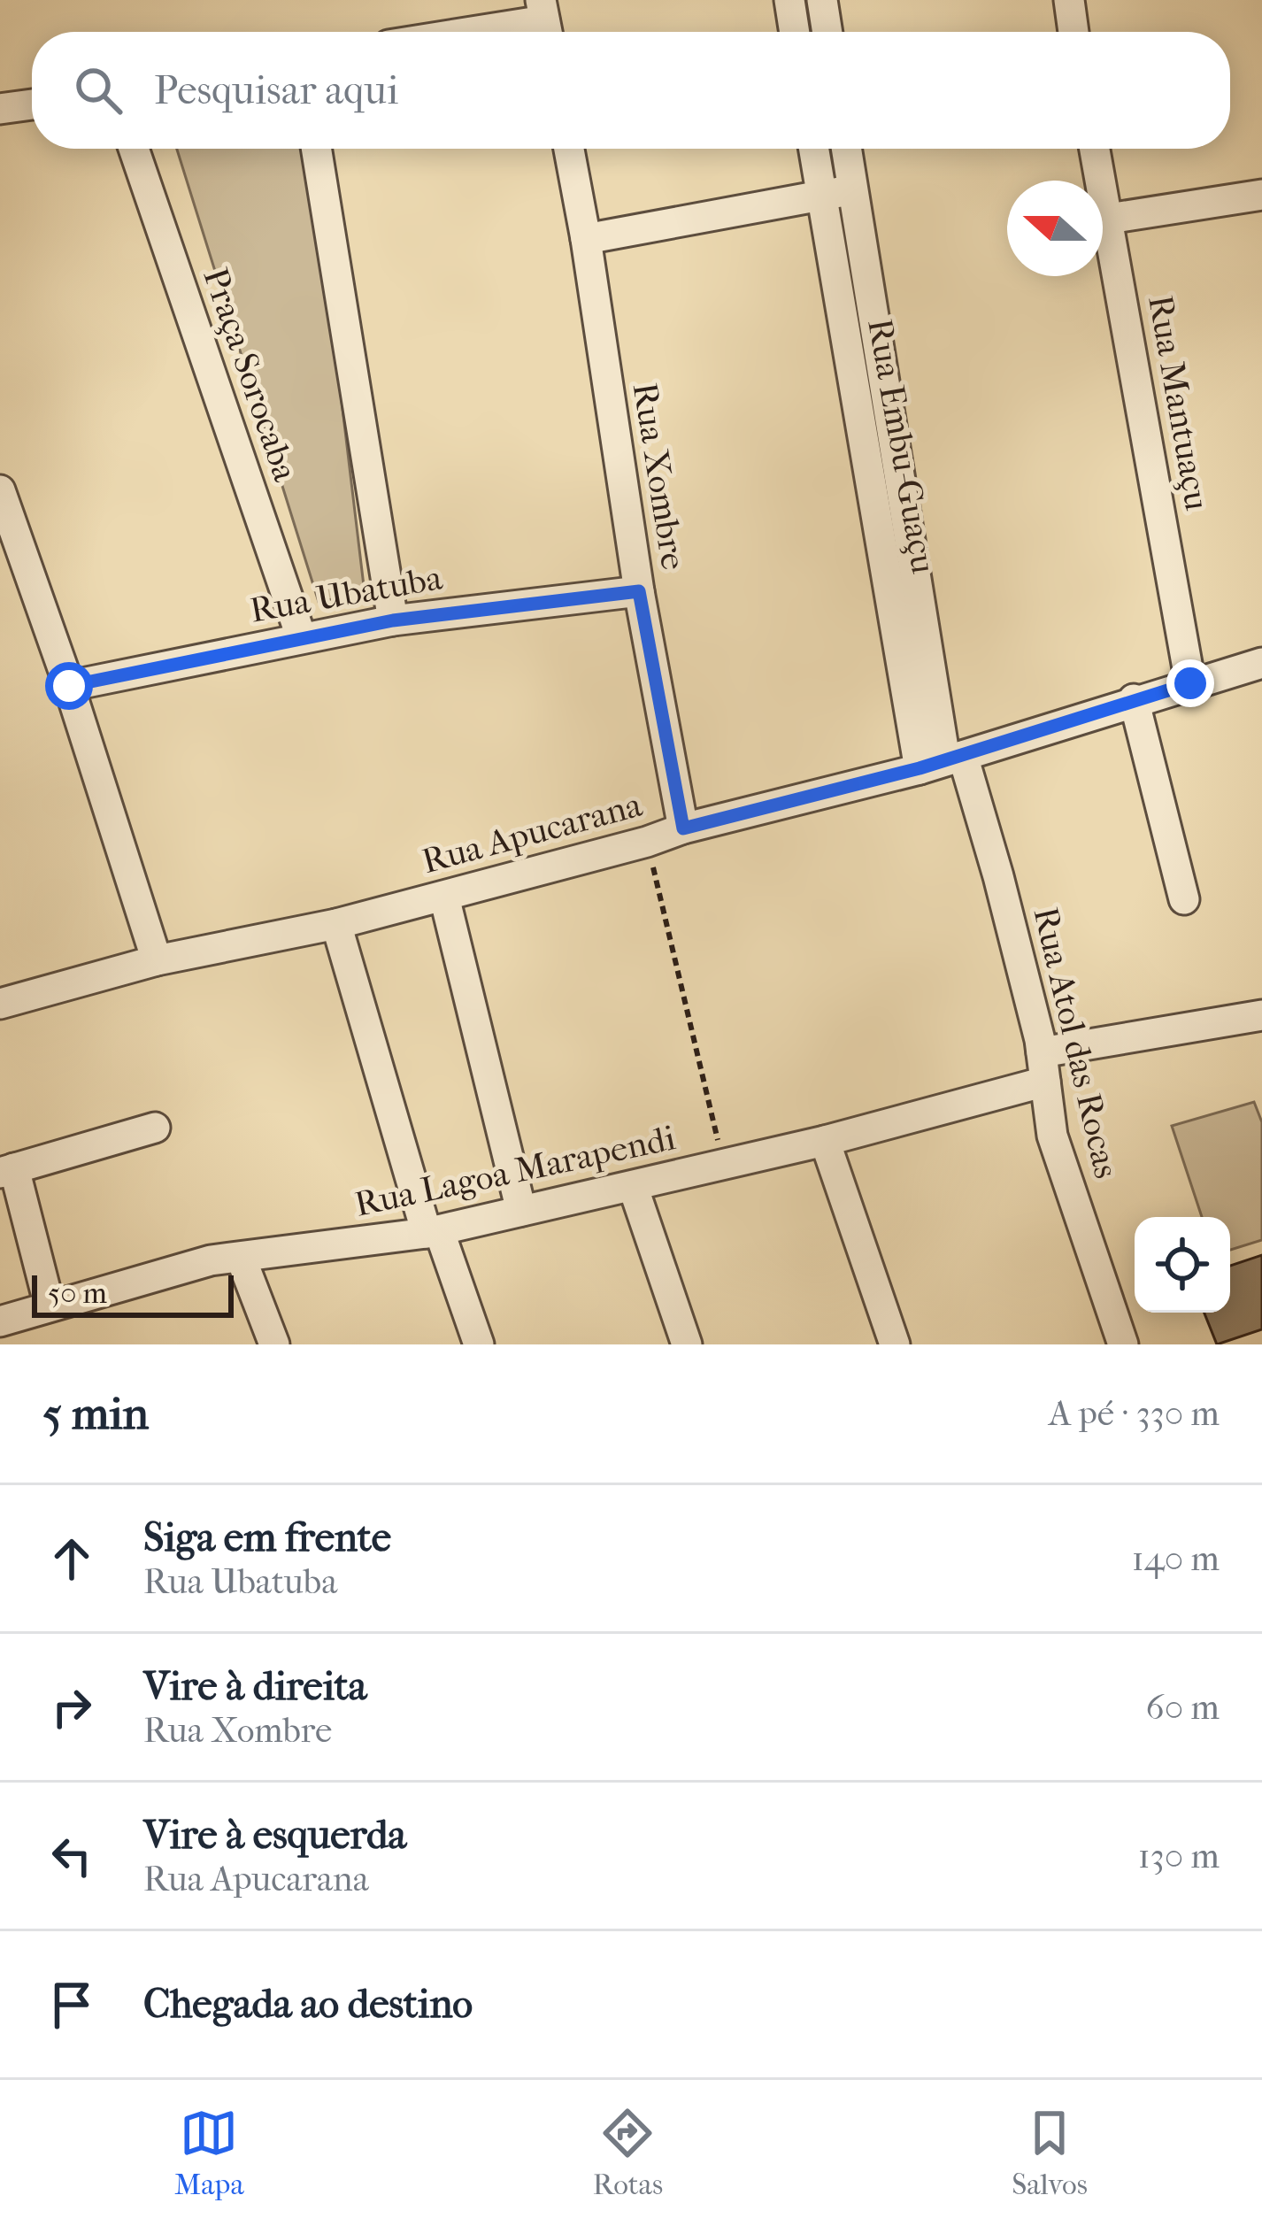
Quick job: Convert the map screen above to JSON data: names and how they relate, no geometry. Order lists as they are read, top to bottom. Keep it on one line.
{"streets":{"street":["Praça Sorocaba","Rua Mantuaçu","Rua Embu-Guaçu","Rua Xombre","Rua Ubatuba","Rua Apucarana","Rua Atol das Rocas","Rua Lagoa Marapendi"]},"crossings":[["Praça Sorocaba","Rua Ubatuba"],["Rua Mantuaçu","Rua Apucarana"],["Rua Embu-Guaçu","Rua Apucarana"],["Rua Embu-Guaçu","Rua Atol das Rocas"],["Rua Xombre","Rua Ubatuba"],["Rua Xombre","Rua Apucarana"],["Rua Apucarana","Rua Atol das Rocas"],["Rua Atol das Rocas","Rua Lagoa Marapendi"]],"scale_bar":"50 m","north":"left","page":{"search":"Pesquisar aqui","scale":"50 m","heading":["5 min","A pé · 330 m"],"list":[["Siga em frente","Rua Ubatuba","140 m"],["Vire à direita","Rua Xombre","60 m"],["Vire à esquerda","Rua Apucarana","130 m"],"Chegada ao destino"],"nav":["Mapa","Rotas","Salvos"]}}
